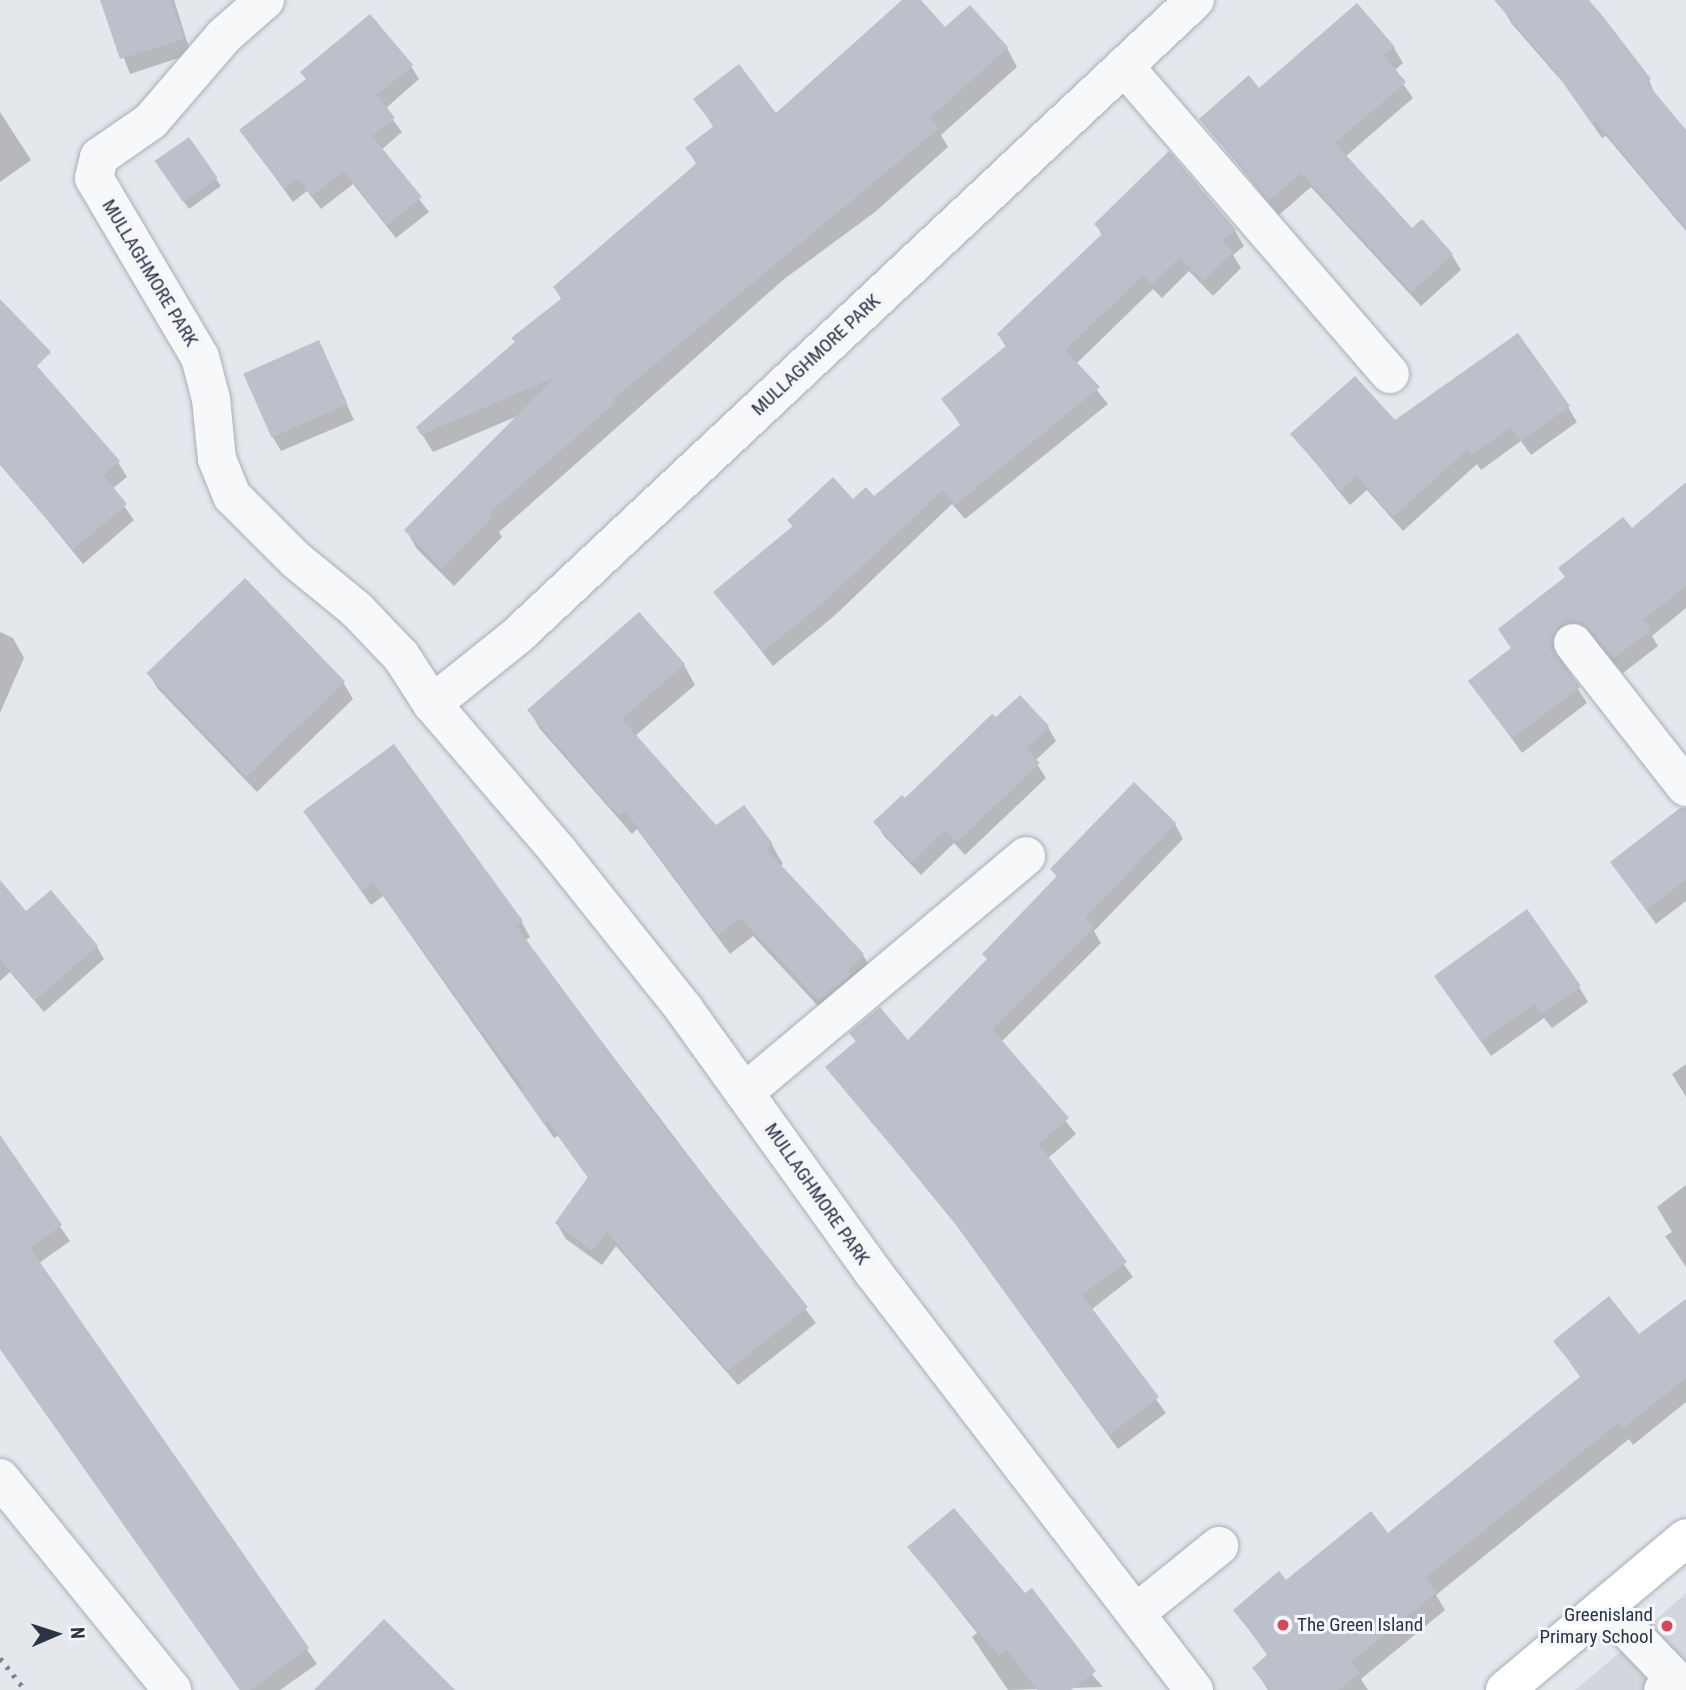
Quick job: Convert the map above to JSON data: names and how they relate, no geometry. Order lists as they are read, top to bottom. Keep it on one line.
{"streets":{"street":["MULLAGHMORE PARK"]},"places":["The Green Island","Greenisland Primary School"],"north":"right"}
